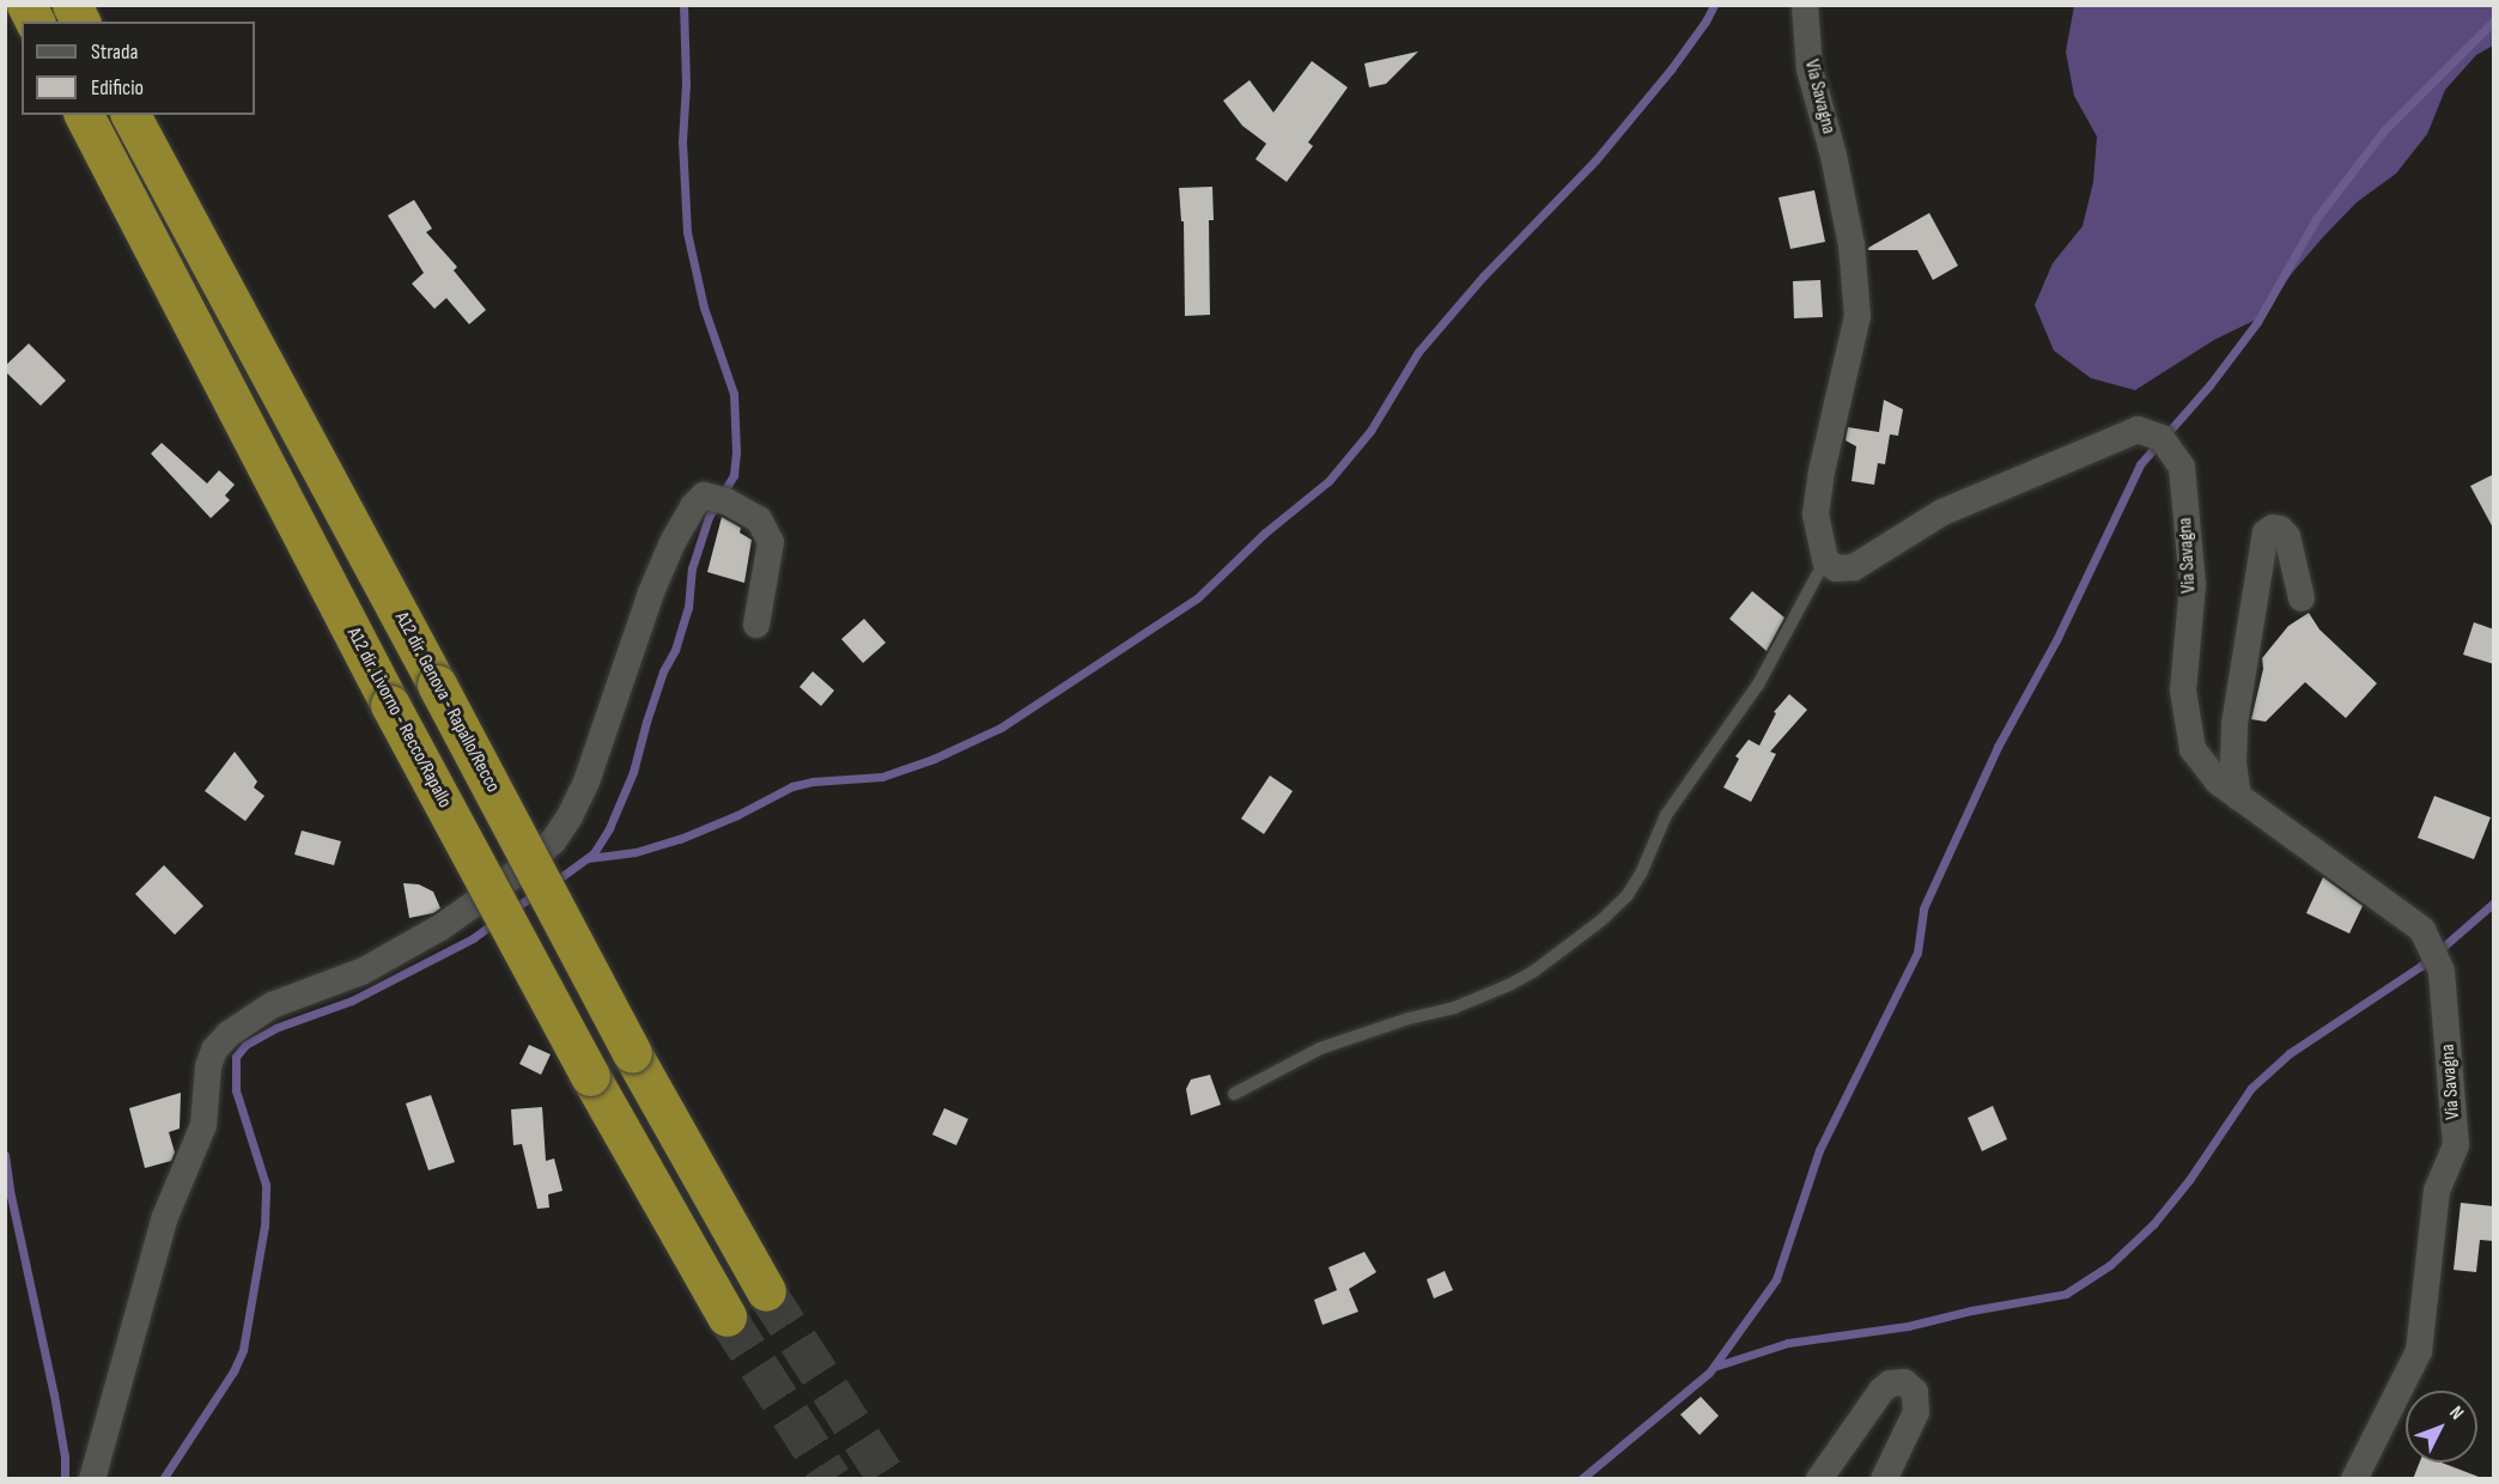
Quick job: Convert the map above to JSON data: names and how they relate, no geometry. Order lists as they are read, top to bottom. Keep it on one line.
{"streets":{"highway":["A12 dir. Genova - Rapallo/Recco","A12 dir. Livorno - Recco/Rapallo"],"street":["Via Savagna"]},"legend":["Strada","Edificio"],"north":"top right"}
